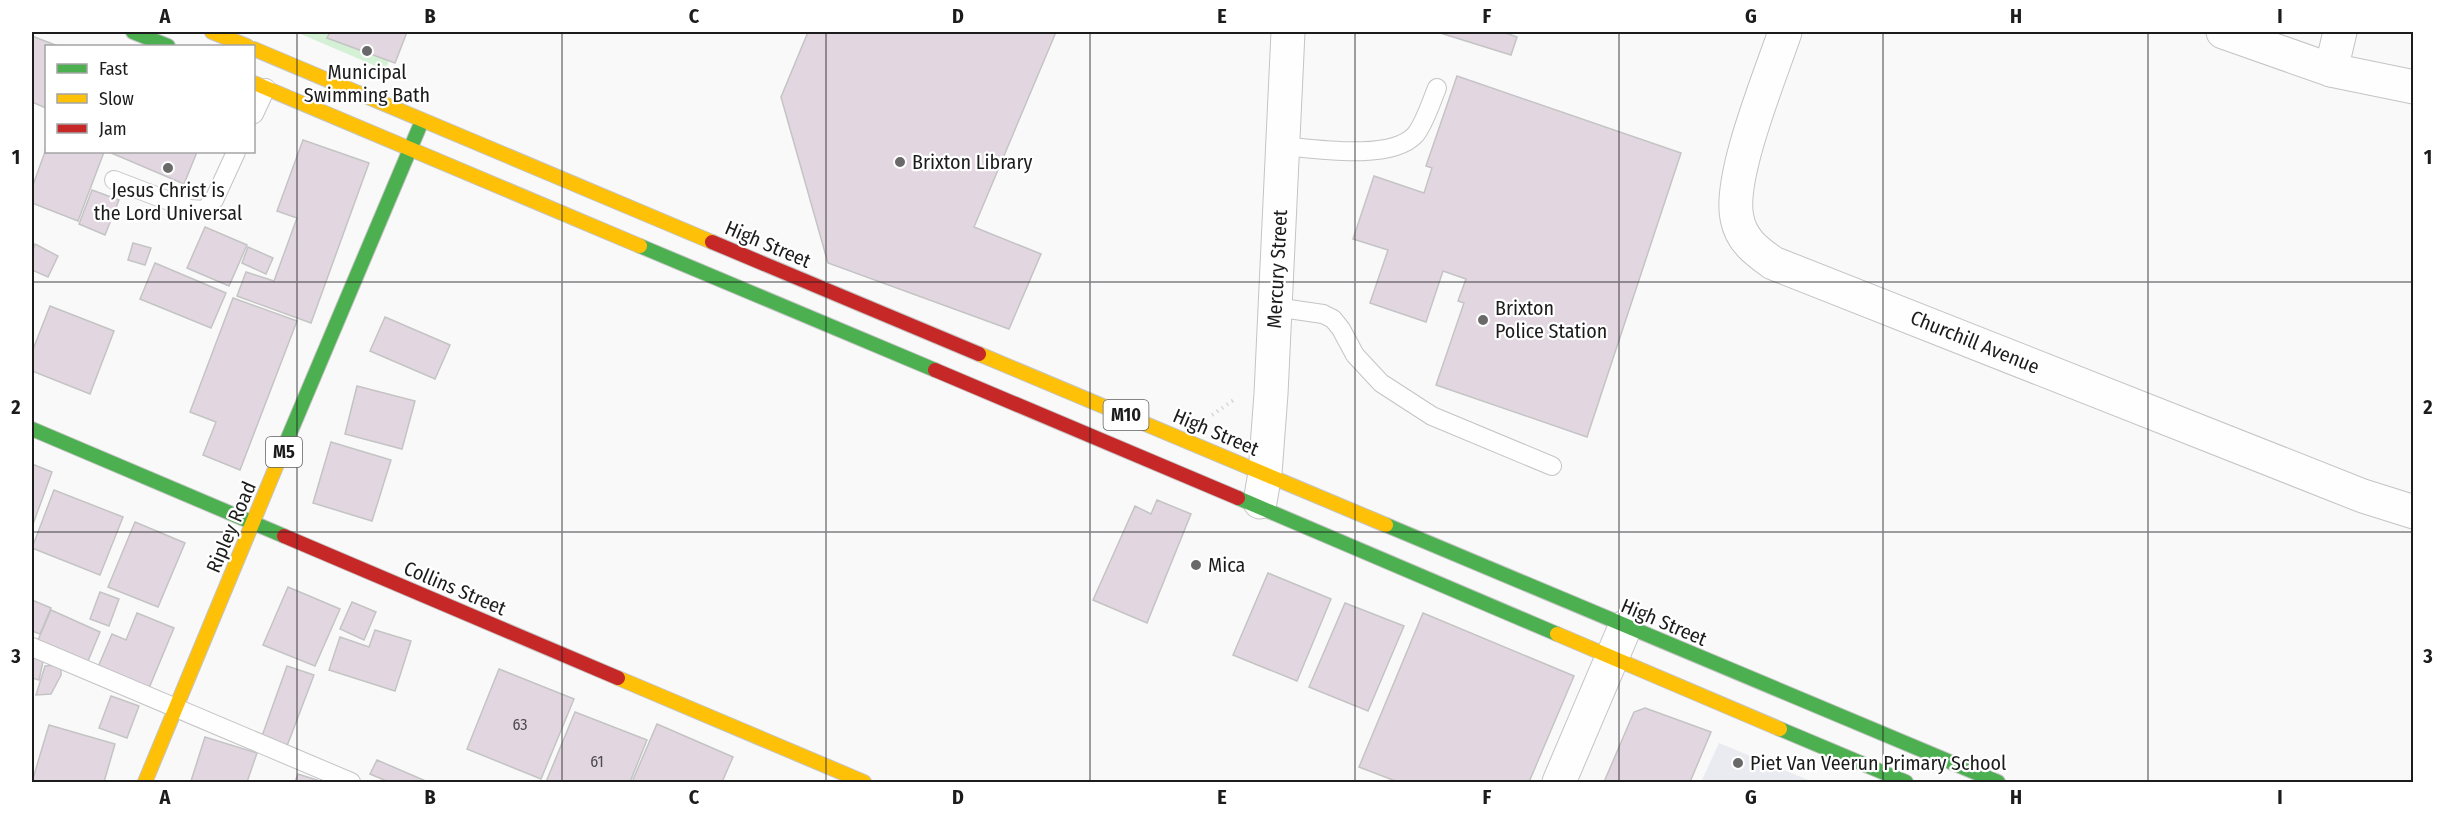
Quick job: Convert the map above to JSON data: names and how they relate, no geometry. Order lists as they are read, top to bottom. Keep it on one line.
{"streets":{"main road":["High Street","M10","M5","Ripley Road","Collins Street"],"street":["Mercury Street","Churchill Avenue"]},"crossings":[["High Street","Mercury Street"],["High Street","Ripley Road"],["Mercury Street","M10"],["M10","Ripley Road"],["Ripley Road","Collins Street"]],"places":["Municipal Swimming Bath","Brixton Library","Jesus Christ is the Lord Universal","Brixton Police Station","Mica","Piet Van Veerun Primary School"],"house_numbers":["63","61"],"legend":["Fast","Slow","Jam"],"grid":{"columns":["A","B","C","D","E","F","G","H","I"],"rows":["1","2","3"]}}
